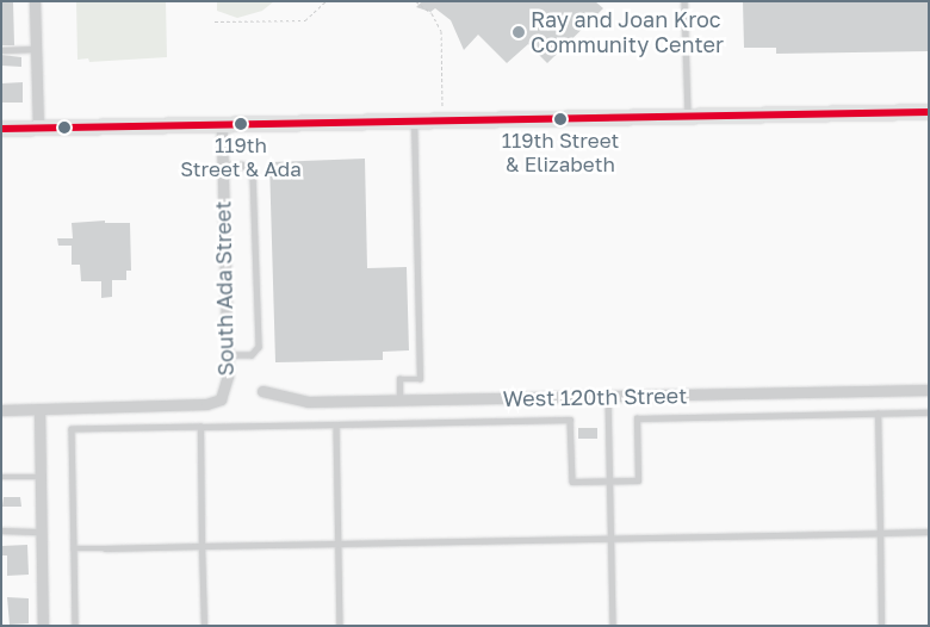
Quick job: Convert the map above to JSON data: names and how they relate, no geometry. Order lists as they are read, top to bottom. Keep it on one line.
{"streets":{"street":["South Ada Street","West 120th Street"]},"places":["Ray and Joan Kroc Community Center","119th Street & Elizabeth","119th Street & Ada"]}
